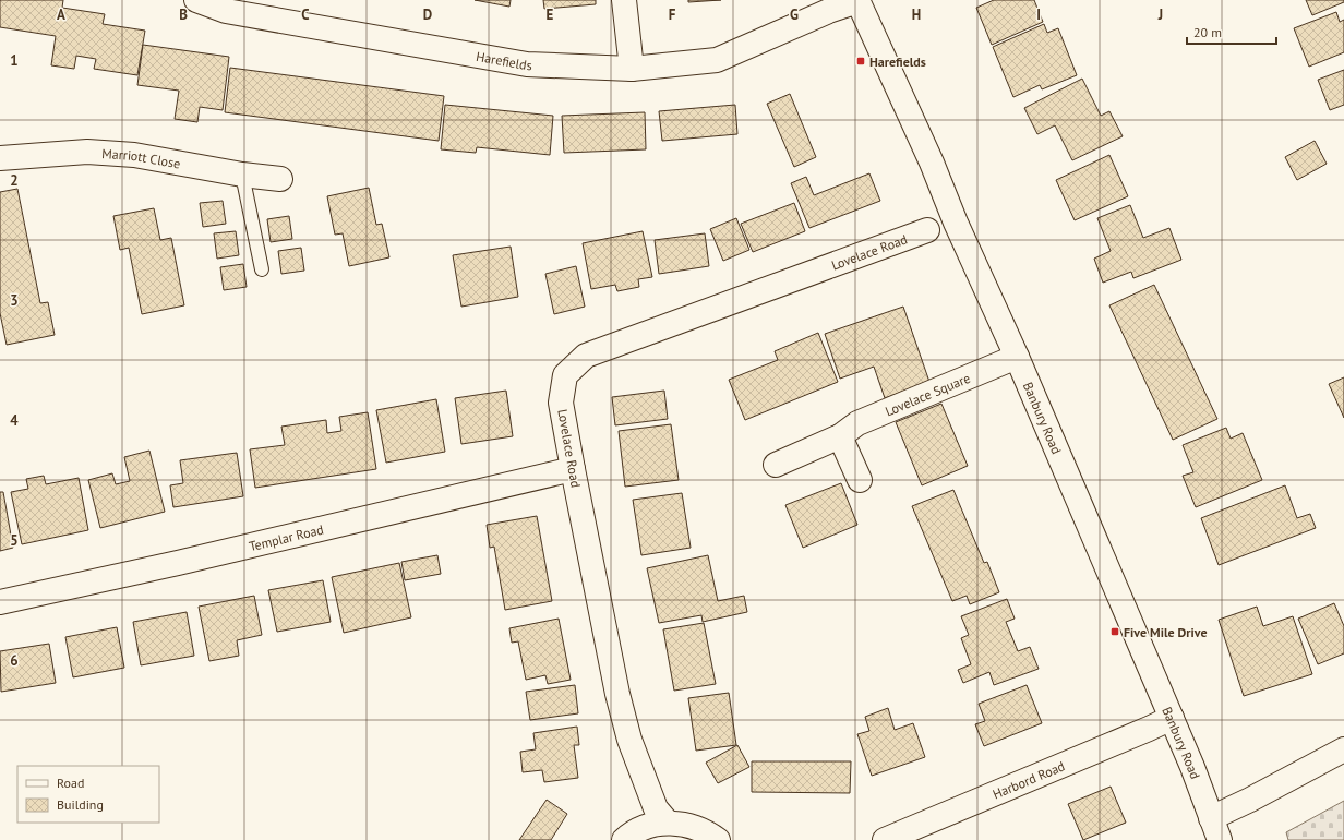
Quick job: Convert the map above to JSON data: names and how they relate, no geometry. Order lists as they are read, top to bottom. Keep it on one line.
{"streets":{"street":["Harefields","Marriott Close","Lovelace Road","Lovelace Square","Banbury Road","Templar Road","Harbord Road"]},"crossings":[["Harefields","Banbury Road"],["Lovelace Road","Templar Road"],["Lovelace Square","Banbury Road"],["Banbury Road","Harbord Road"]],"places":{"transit":["Harefields","Five Mile Drive"]},"legend":["Road","Building"],"scale_bar":"20 m","grid":{"columns":["A","B","C","D","E","F","G","H","I","J"],"rows":["1","2","3","4","5","6"]}}
